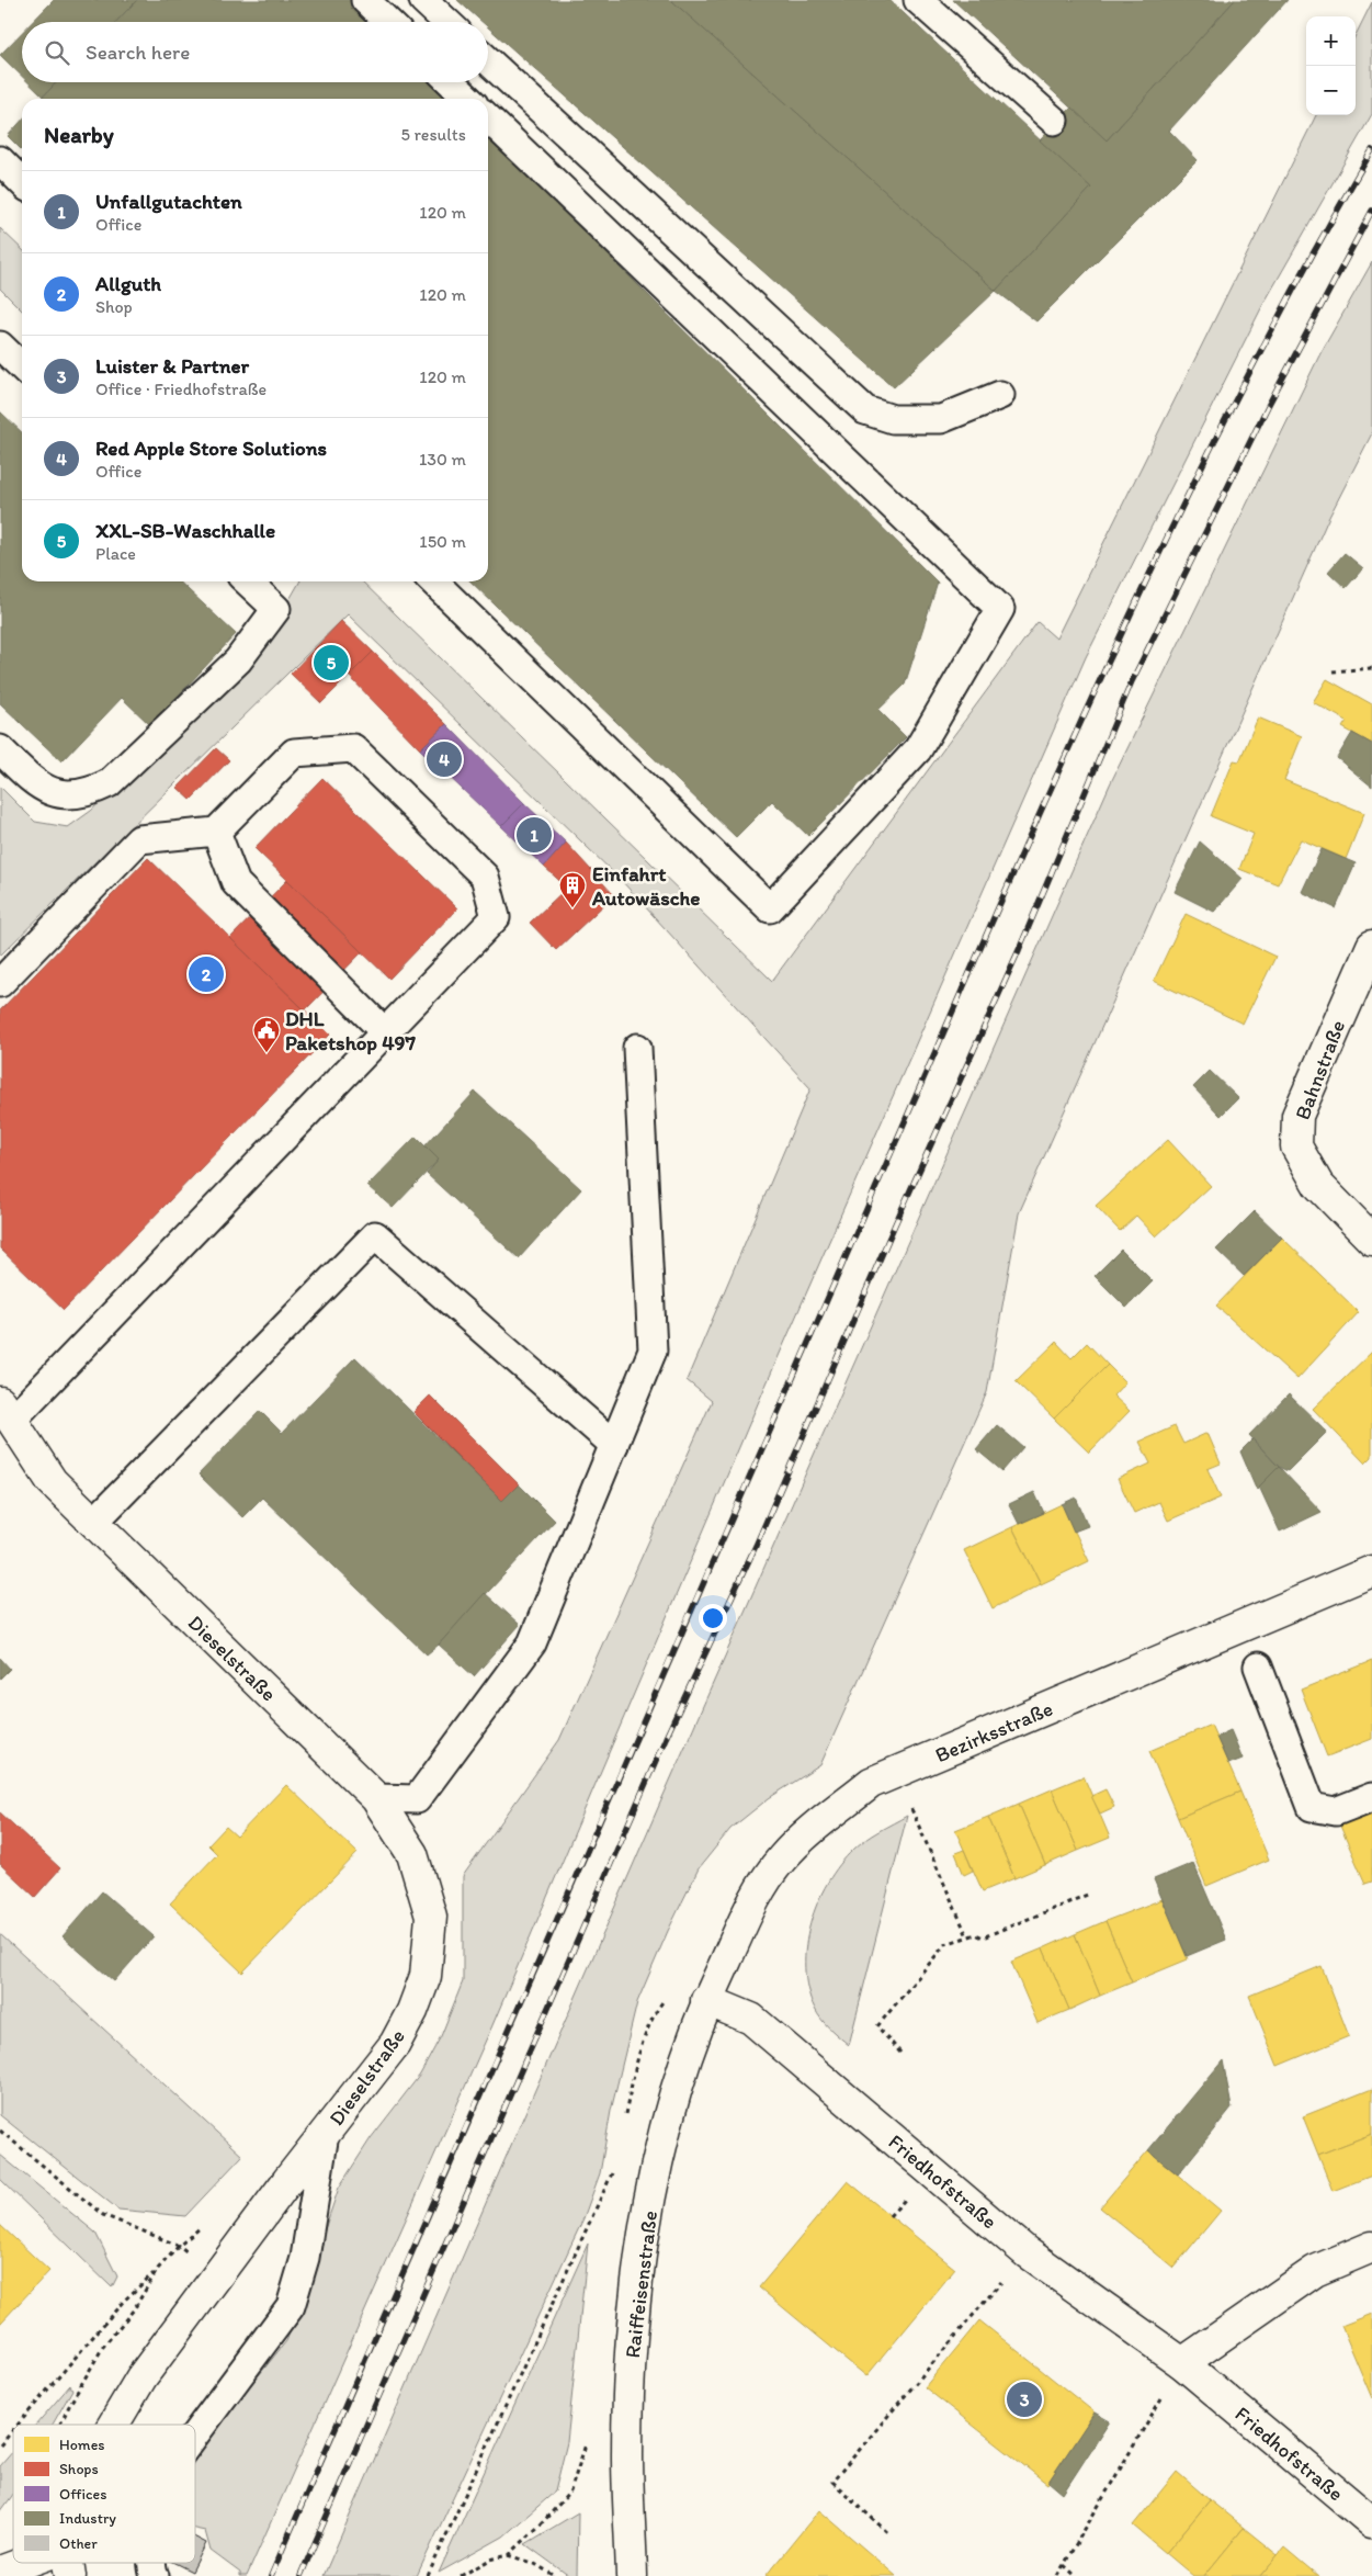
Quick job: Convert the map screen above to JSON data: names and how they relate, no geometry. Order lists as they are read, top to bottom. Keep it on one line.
{"streets":{"street":["Bahnstraße","Dieselstraße","Bezirksstraße","Friedhofstraße","Raiffeisenstraße"]},"crossings":[["Bezirksstraße","Friedhofstraße"],["Bezirksstraße","Raiffeisenstraße"],["Friedhofstraße","Raiffeisenstraße"]],"places":{"building":["Einfahrt Autowäsche"],"public building":["DHL Paketshop 497"]},"legend":["Homes","Shops","Offices","Industry","Other"],"page":{"map_buttons":["+","−"],"search":"Search here","heading":["Nearby","5 results"],"list":[{"mark":"1","name":"Unfallgutachten","note":"Office","value":"120 m"},{"mark":"2","name":"Allguth","note":"Shop","value":"120 m"},{"mark":"3","name":"Luister & Partner","note":"Office · Friedhofstraße","value":"120 m"},{"mark":"4","name":"Red Apple Store Solutions","note":"Office","value":"130 m"},{"mark":"5","name":"XXL-SB-Waschhalle","note":"Place","value":"150 m"}],"pins":["5","4","1","2","3"]}}
